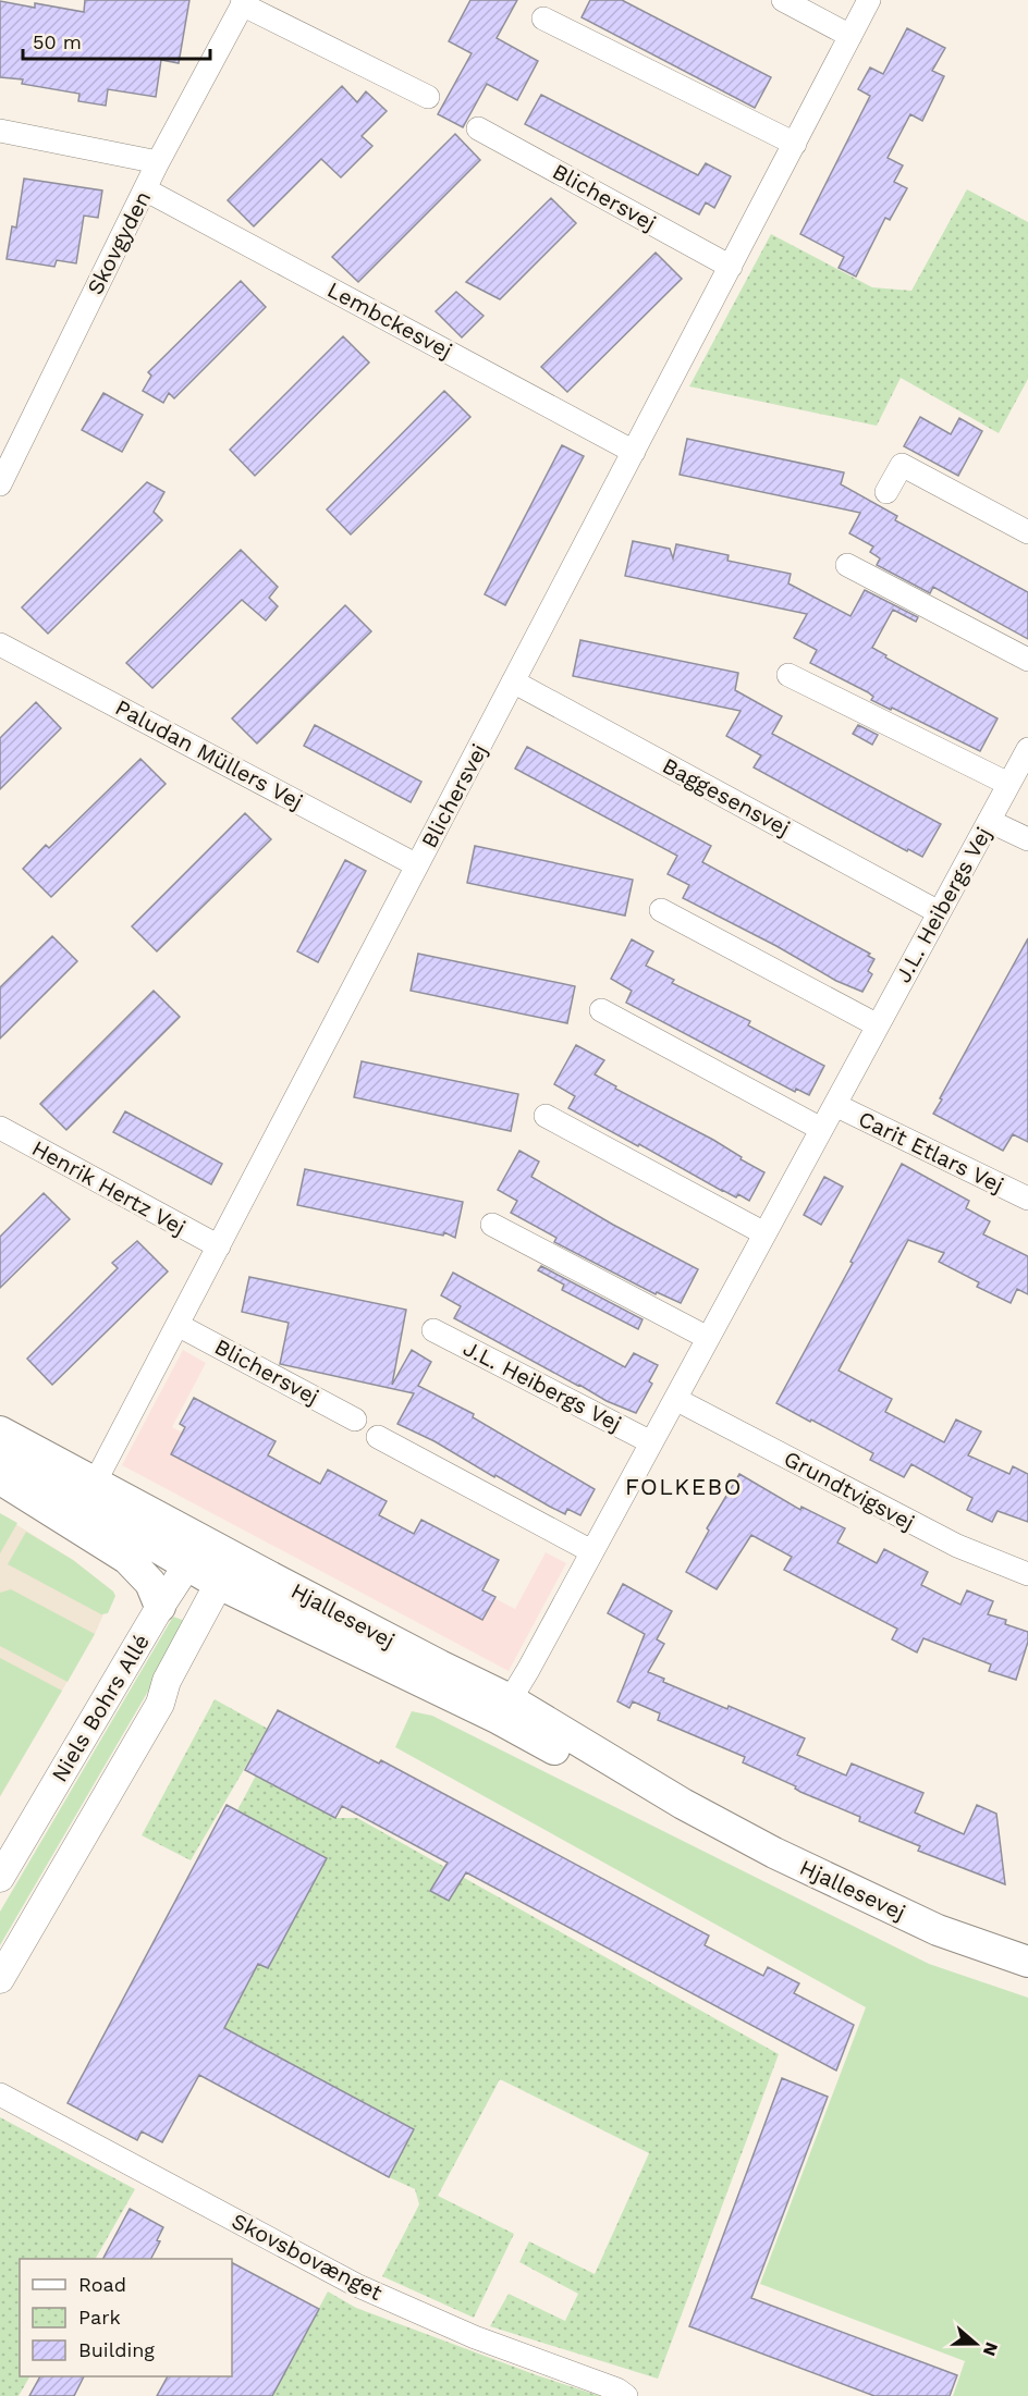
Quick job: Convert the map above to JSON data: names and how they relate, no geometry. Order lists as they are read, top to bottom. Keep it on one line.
{"streets":{"main road":["Hjallesevej"],"street":["Blichersvej","Skovgyden","Lembckesvej","Paludan Müllers Vej","Baggesensvej","J.L. Heibergs Vej","Carit Etlars Vej","Henrik Hertz Vej","Grundtvigsvej","Niels Bohrs Allé","Skovsbovænget"]},"crossings":[["Blichersvej","Lembckesvej"],["Blichersvej","Paludan Müllers Vej"],["Blichersvej","Baggesensvej"],["Blichersvej","Henrik Hertz Vej"],["Blichersvej","Hjallesevej"],["Skovgyden","Lembckesvej"],["Baggesensvej","J.L. Heibergs Vej"],["J.L. Heibergs Vej","Carit Etlars Vej"],["J.L. Heibergs Vej","Grundtvigsvej"],["J.L. Heibergs Vej","Hjallesevej"],["Hjallesevej","Niels Bohrs Allé"]],"districts":["FOLKEBO"],"legend":["Road","Park","Building"],"scale_bar":"50 m","north":"right"}
